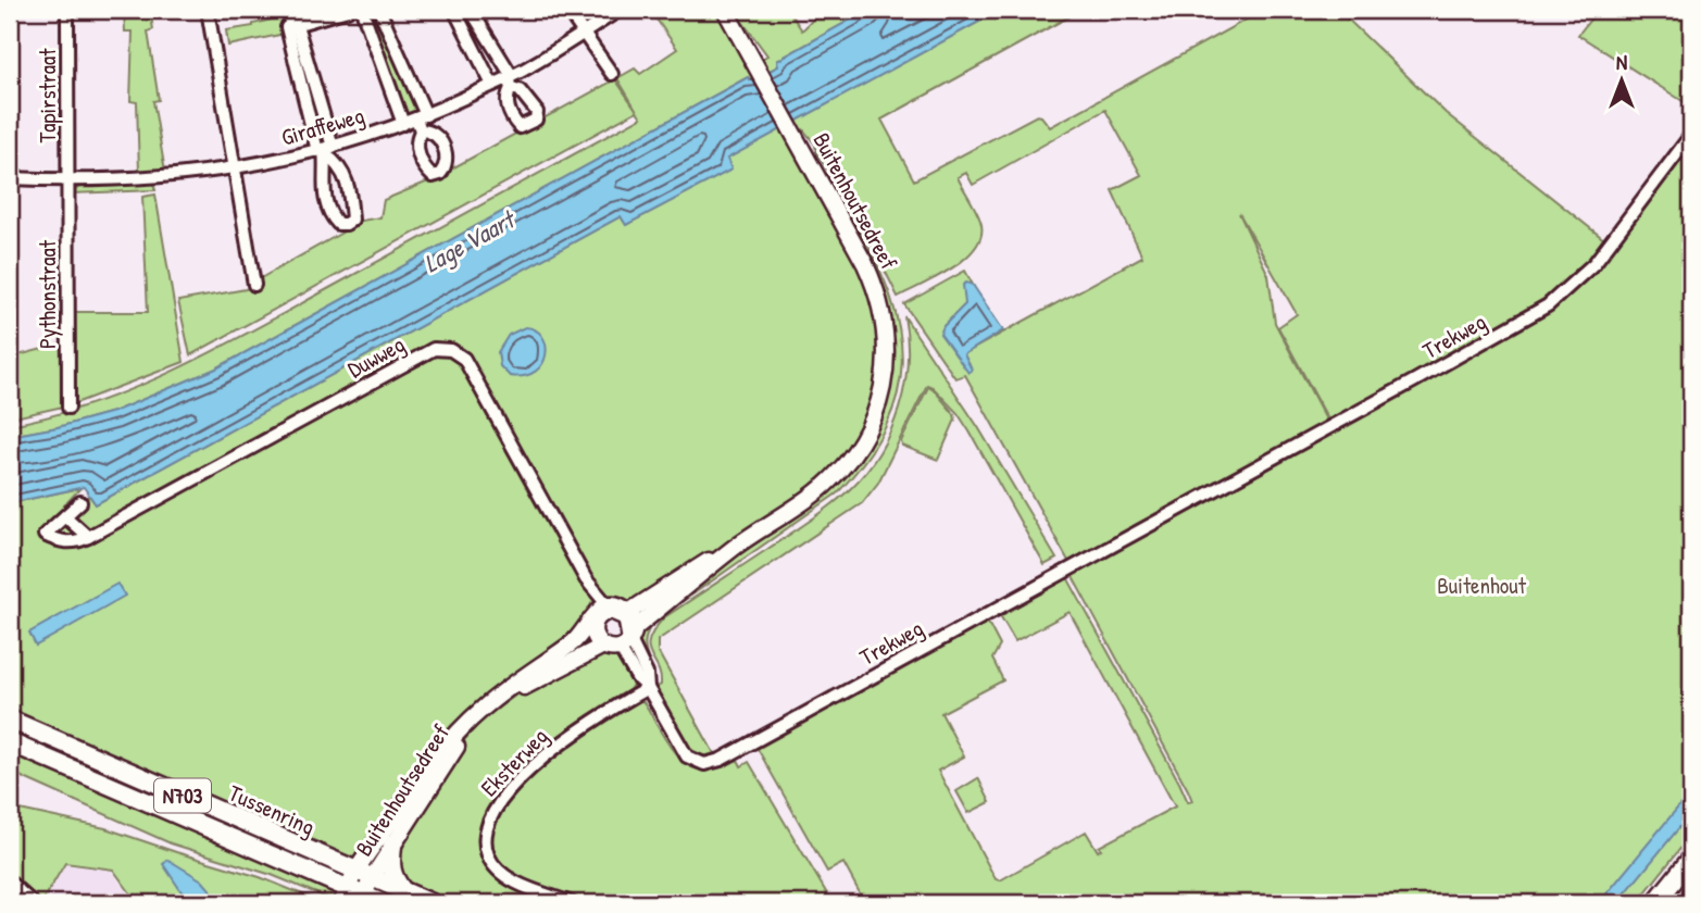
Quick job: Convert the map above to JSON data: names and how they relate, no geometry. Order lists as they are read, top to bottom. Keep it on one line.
{"streets":{"highway":["N703","Tussenring"],"main road":["Buitenhoutsedreef"],"street":["Tapirstraat","Giraffeweg","Pythonstraat","Trekweg","Duwweg","Eksterweg"]},"crossings":[["Tapirstraat","Giraffeweg"],["Tapirstraat","Pythonstraat"],["Giraffeweg","Pythonstraat"],["Buitenhoutsedreef","Trekweg"],["Buitenhoutsedreef","Duwweg"],["Buitenhoutsedreef","Tussenring"],["Trekweg","Eksterweg"]],"water":["Lage Vaart"],"parks":["Buitenhout"],"north":"top"}
